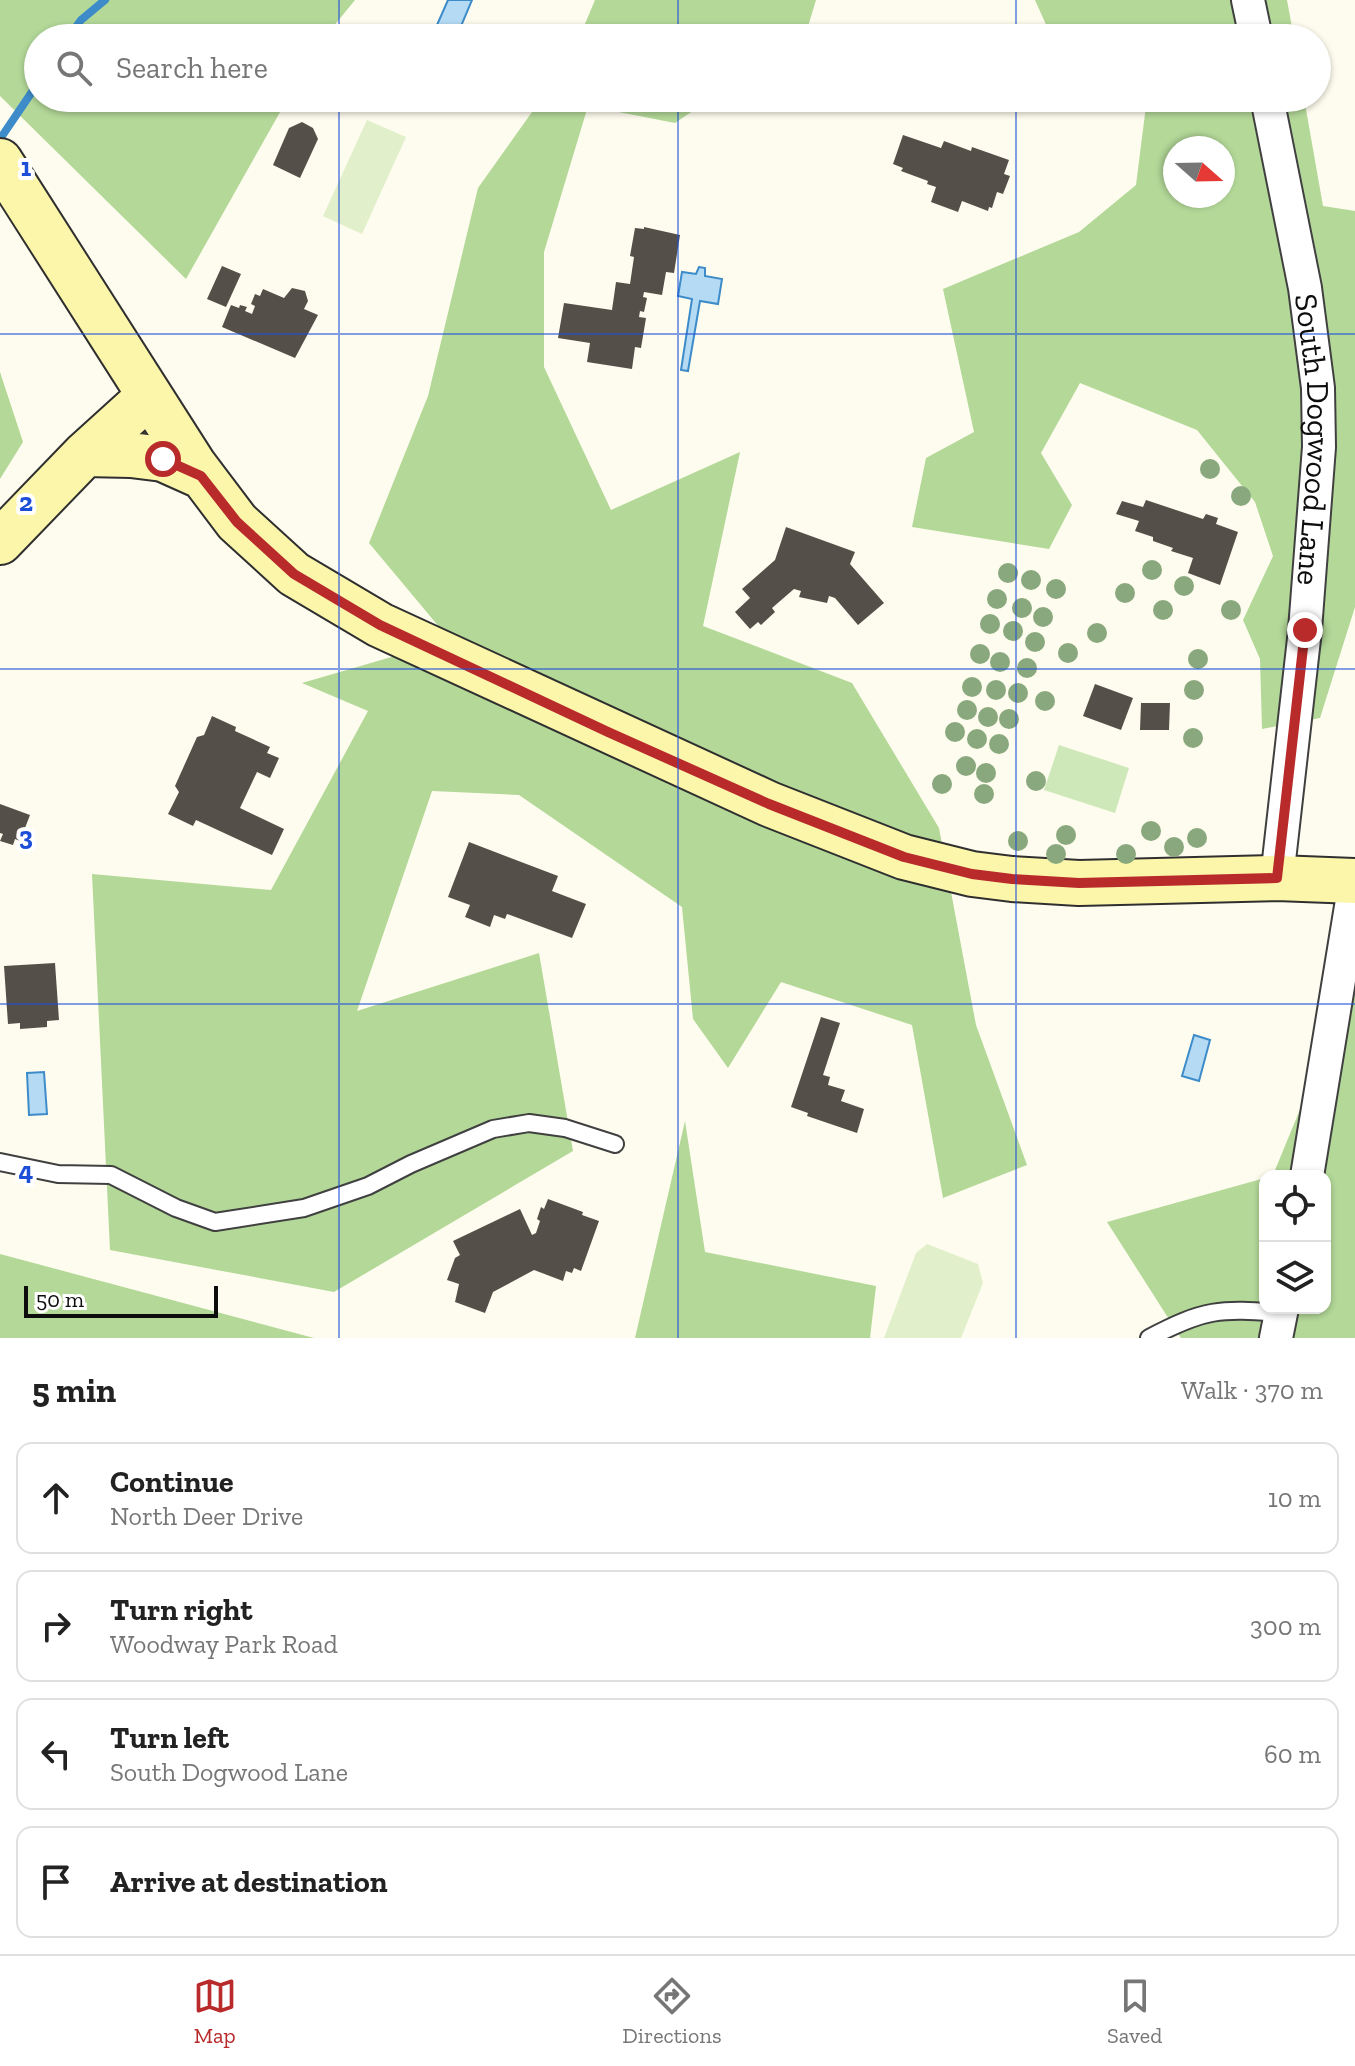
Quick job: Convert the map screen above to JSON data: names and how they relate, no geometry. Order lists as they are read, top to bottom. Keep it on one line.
{"streets":{"street":["South Dogwood Lane"]},"scale_bar":"50 m","north":"right","page":{"search":"Search here","scale":"50 m","heading":["5 min","Walk · 370 m"],"list":[["Continue","North Deer Drive","10 m"],["Turn right","Woodway Park Road","300 m"],["Turn left","South Dogwood Lane","60 m"],"Arrive at destination"],"nav":["Map","Directions","Saved"]},"grid":{"rows":["1","2","3","4"]}}
